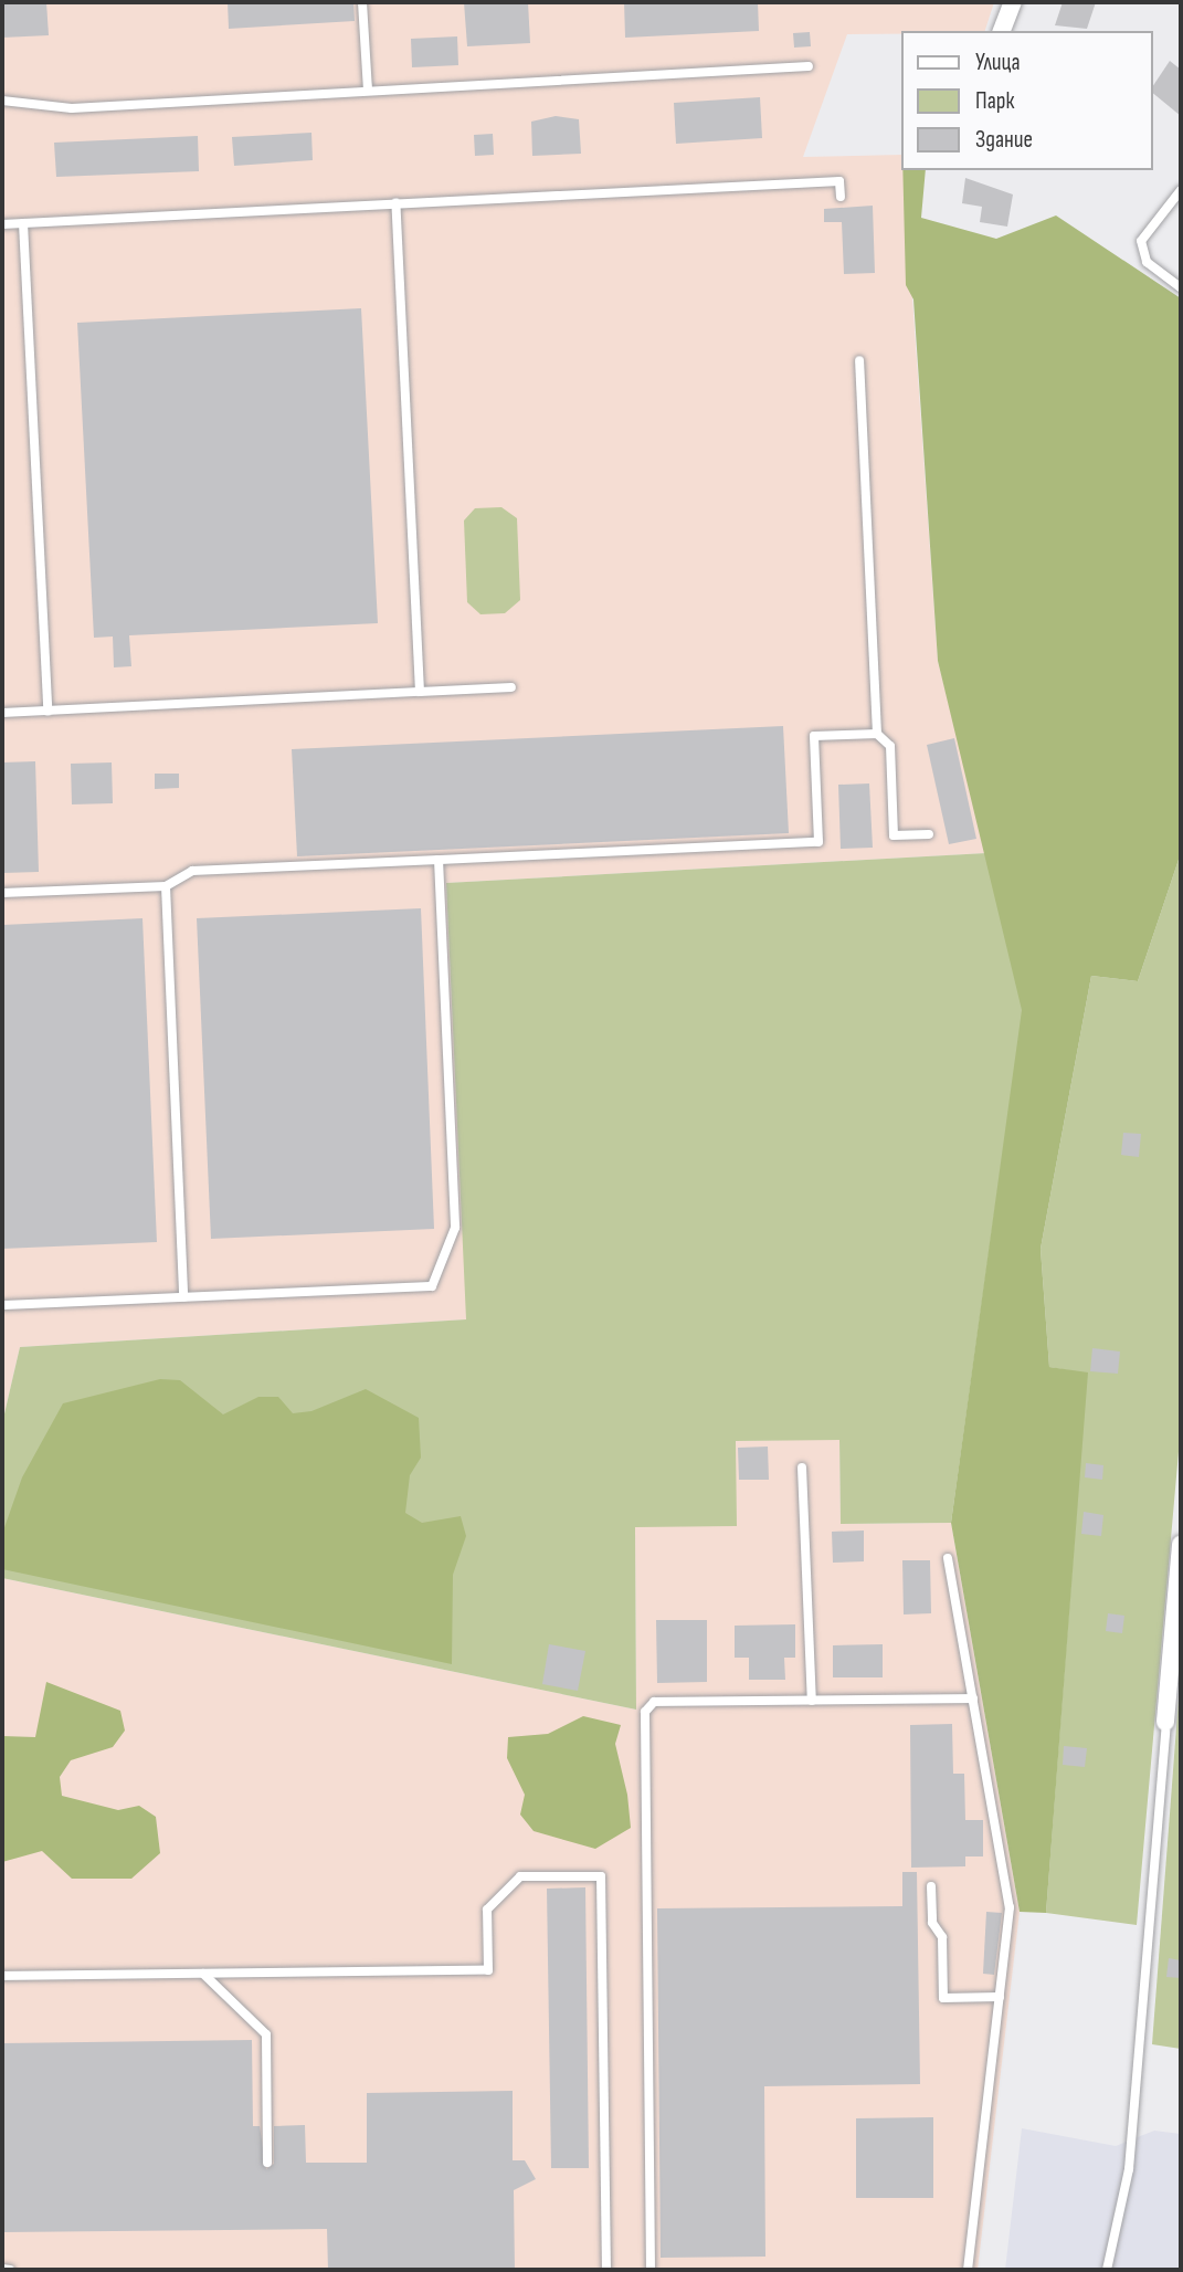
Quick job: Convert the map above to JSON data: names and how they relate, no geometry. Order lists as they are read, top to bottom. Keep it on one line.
{"legend":["Улица","Парк","Здание"]}
